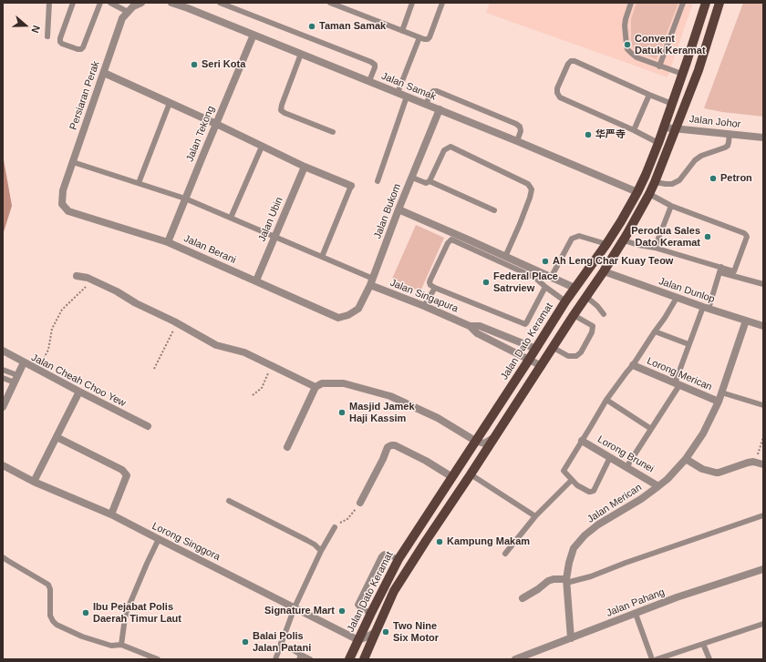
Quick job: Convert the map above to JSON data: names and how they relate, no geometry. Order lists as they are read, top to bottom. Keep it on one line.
{"streets":{"main road":["Jalan Dato Keramat"],"street":["Jalan Samak","Persiaran Perak","Jalan Johor","Jalan Tekong","Jalan Bukom","Jalan Ubin","Jalan Berani","Jalan Dunlop","Jalan Singapura","Lorong Merican","Jalan Cheah Choo Yew","Lorong Brunei","Jalan Merican","Lorong Singgora","Jalan Pahang"]},"crossings":[["Jalan Samak","Jalan Tekong"],["Jalan Samak","Jalan Bukom"],["Jalan Samak","Jalan Dato Keramat"],["Persiaran Perak","Jalan Berani"],["Jalan Johor","Jalan Dato Keramat"],["Jalan Tekong","Jalan Berani"],["Jalan Bukom","Jalan Berani"],["Jalan Bukom","Jalan Singapura"],["Jalan Ubin","Jalan Berani"],["Jalan Dunlop","Jalan Dato Keramat"],["Jalan Dunlop","Jalan Merican"],["Jalan Singapura","Jalan Dato Keramat"],["Jalan Dato Keramat","Lorong Singgora"],["Lorong Merican","Jalan Merican"],["Lorong Brunei","Jalan Merican"],["Jalan Merican","Jalan Pahang"]],"places":["Taman Samak","Convent Datuk Keramat","Seri Kota","华严寺","Petron","Perodua Sales Dato Keramat","Ah Leng Char Kuay Teow","Federal Place Satrview","Masjid Jamek Haji Kassim","Kampung Makam","Signature Mart","Ibu Pejabat Polis Daerah Timur Laut","Two Nine Six Motor","Balai Polis Jalan Patani"],"north":"right"}
